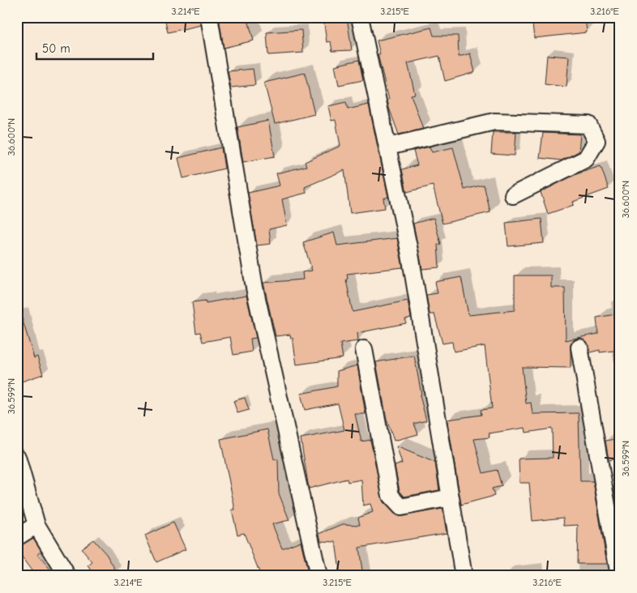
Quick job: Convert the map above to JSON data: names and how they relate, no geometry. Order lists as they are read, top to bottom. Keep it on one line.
{"scale_bar":"50 m","coordinates":["3.214°E","3.215°E","3.216°E","36.600°N","36.599°N"]}
